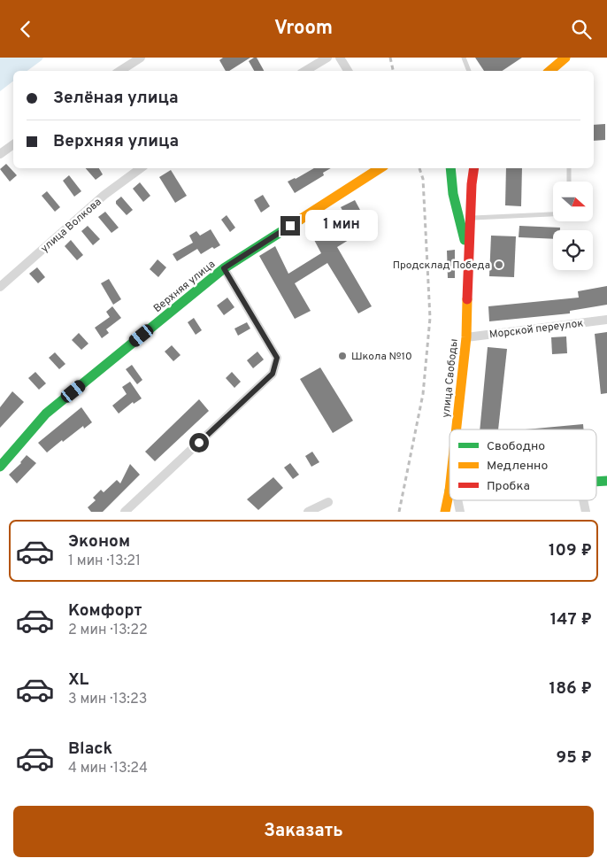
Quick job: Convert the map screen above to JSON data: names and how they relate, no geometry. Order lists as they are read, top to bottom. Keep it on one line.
{"streets":{"main road":["Верхняя улица","улица Свободы"],"street":["улица Волкова","Морской переулок"]},"crossings":[["Морской переулок","улица Свободы"]],"places":["Продсклад Победа","Школа №10"],"legend":["Свободно","Медленно","Пробка"],"north":"right","page":{"header":"Vroom","banner":["Зелёная улица","Верхняя улица"],"bubble":"1 мин","list":[{"name":"Эконом","note":"1 мин · 13:21","value":"109 ₽"},{"name":"Комфорт","note":"2 мин · 13:22","value":"147 ₽"},{"name":"XL","note":"3 мин · 13:23","value":"186 ₽"},{"name":"Black","note":"4 мин · 13:24","value":"95 ₽"}],"buttons":"Заказать"}}
